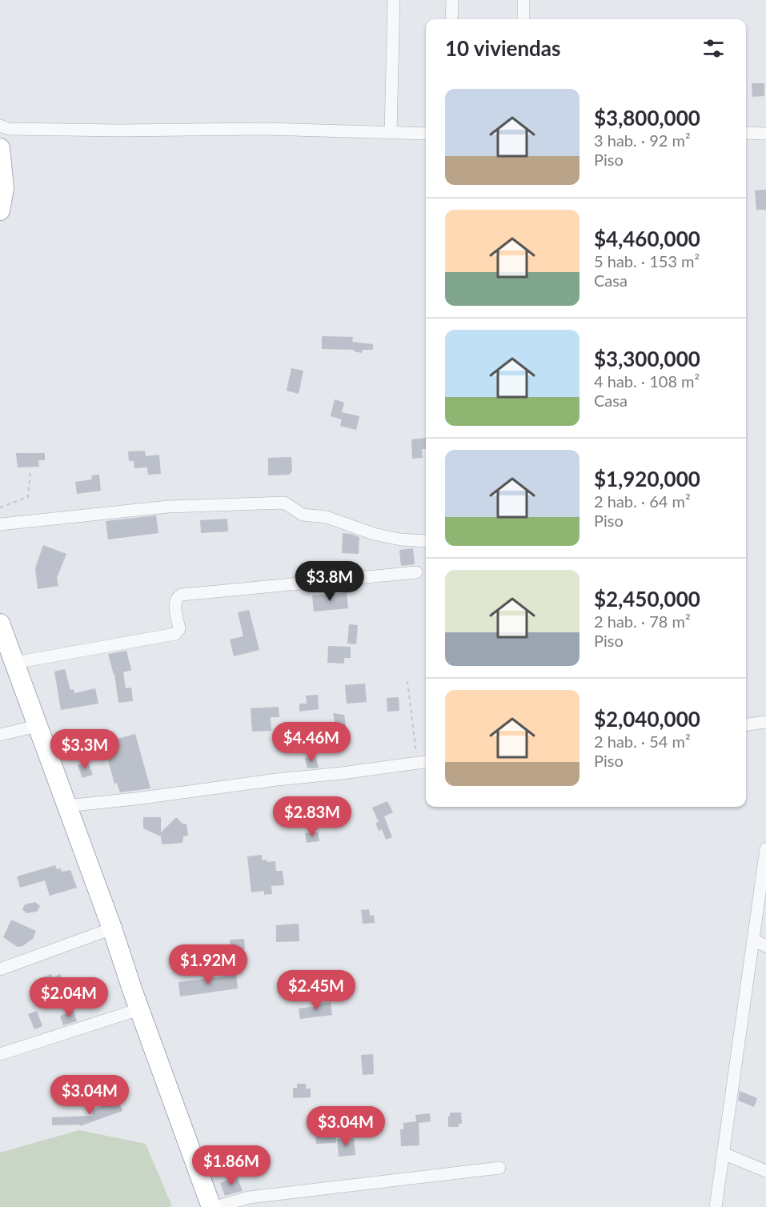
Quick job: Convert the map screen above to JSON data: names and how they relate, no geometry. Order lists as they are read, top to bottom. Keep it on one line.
{"page":{"heading":"10 viviendas","list":[{"name":"$3,800,000","note":"3 hab. · 92 m² · Piso"},{"name":"$4,460,000","note":"5 hab. · 153 m² · Casa"},{"name":"$3,300,000","note":"4 hab. · 108 m² · Casa"},{"name":"$1,920,000","note":"2 hab. · 64 m² · Piso"},{"name":"$2,450,000","note":"2 hab. · 78 m² · Piso"},{"name":"$2,040,000","note":"2 hab. · 54 m² · Piso"}],"price":["$3.8M","$4.46M","$3.3M","$2.83M","$1.92M","$2.45M","$2.04M","$3.04M","$3.04M","$1.86M"]}}
